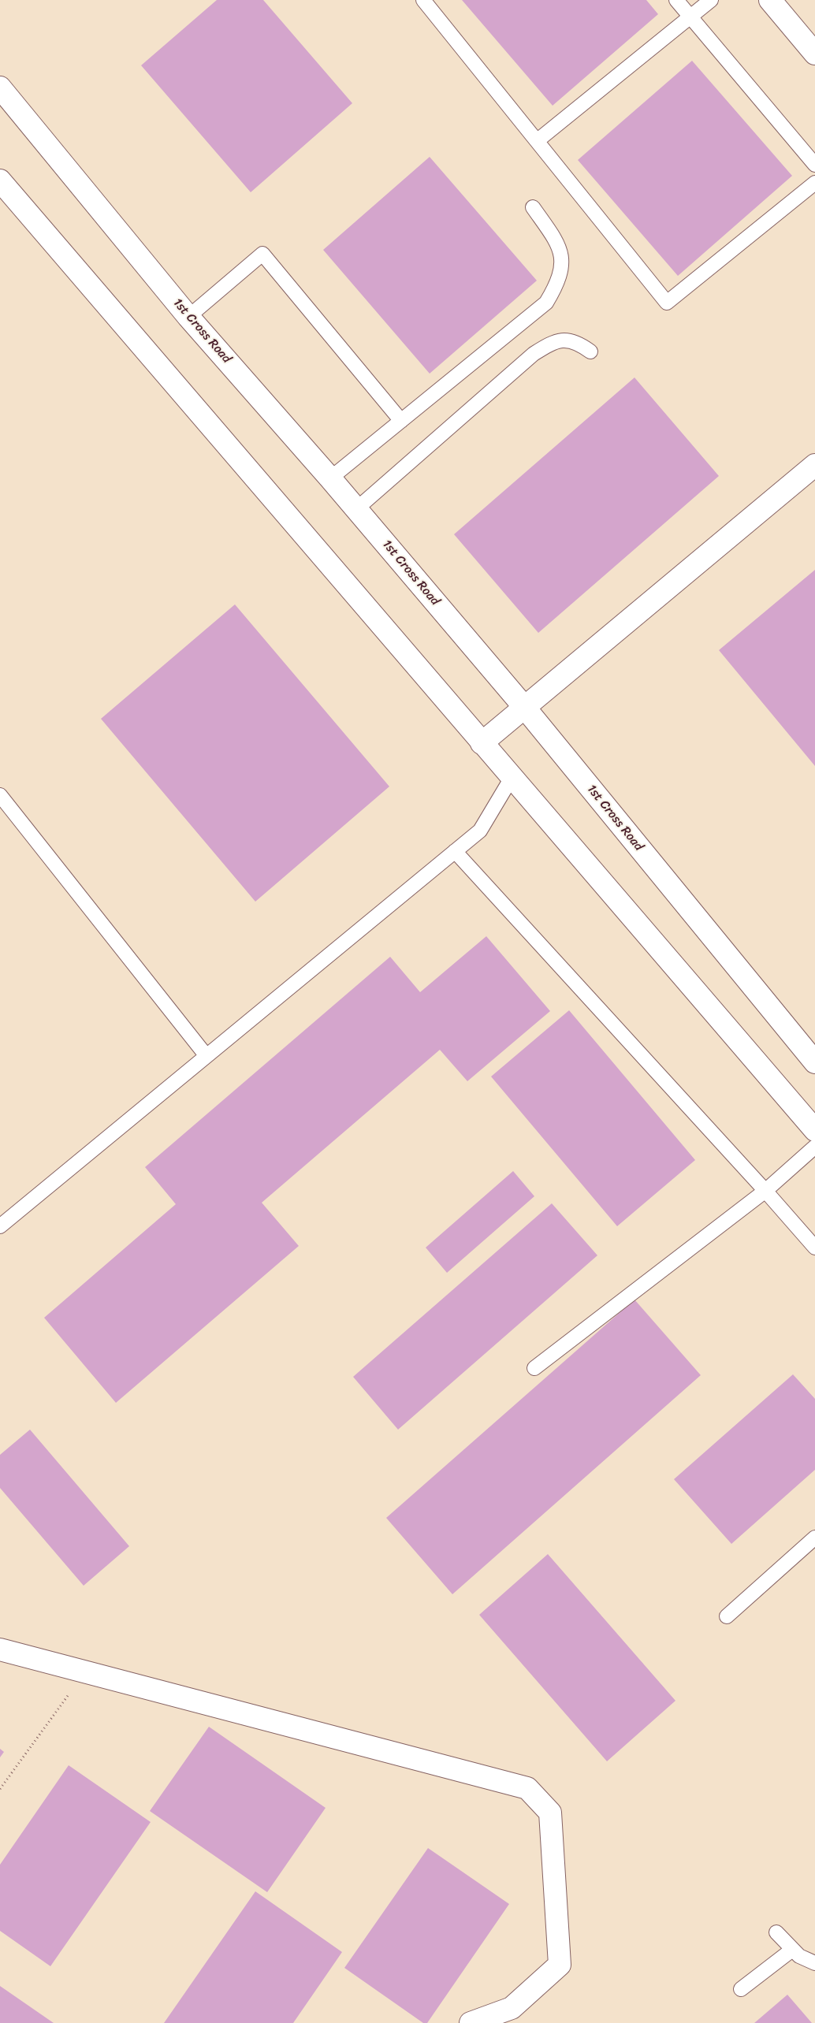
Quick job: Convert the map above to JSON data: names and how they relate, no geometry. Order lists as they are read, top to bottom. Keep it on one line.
{"streets":{"main road":["1st Cross Road"]}}
